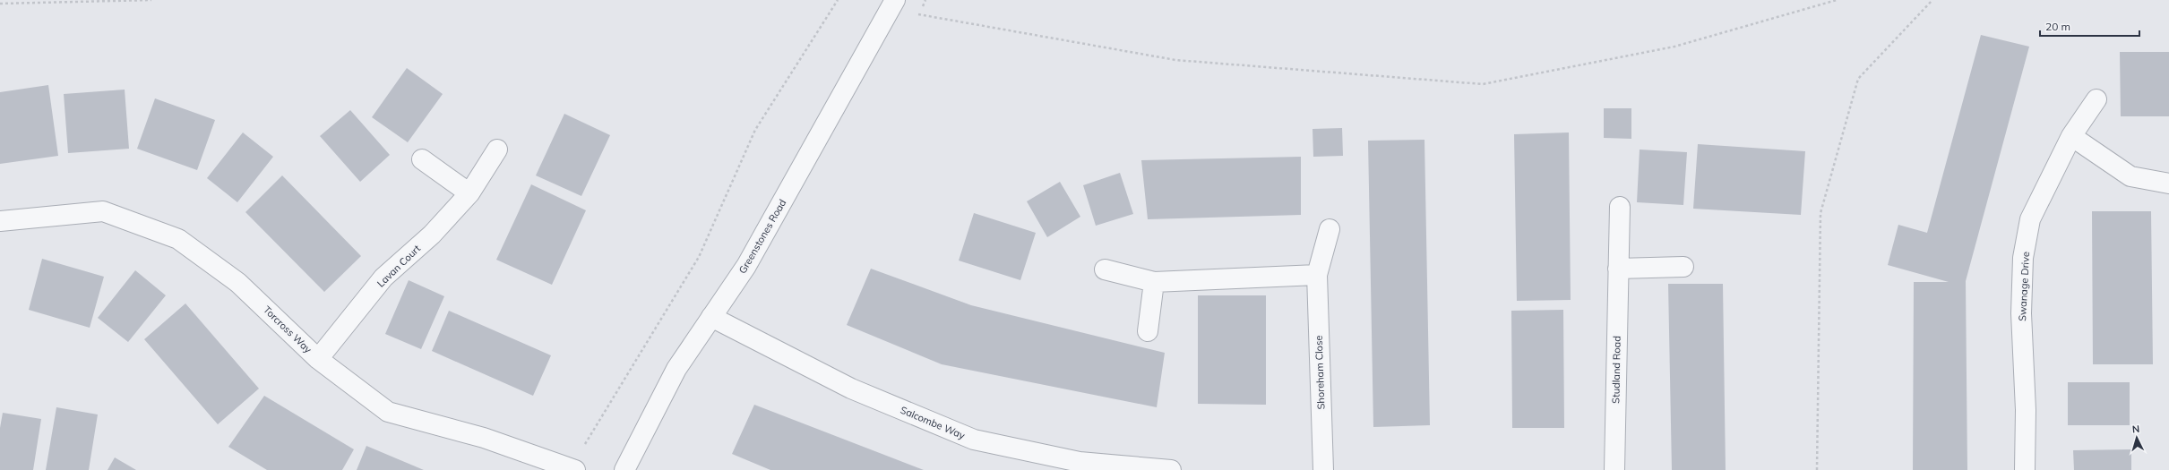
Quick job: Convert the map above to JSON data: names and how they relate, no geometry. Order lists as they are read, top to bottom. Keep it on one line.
{"streets":{"street":["Greenstones Road","Lavan Court","Swanage Drive","Torcross Way","Studland Road","Shoreham Close","Salcombe Way"]},"crossings":[["Greenstones Road","Salcombe Way"],["Lavan Court","Torcross Way"]],"scale_bar":"20 m","north":"top"}
